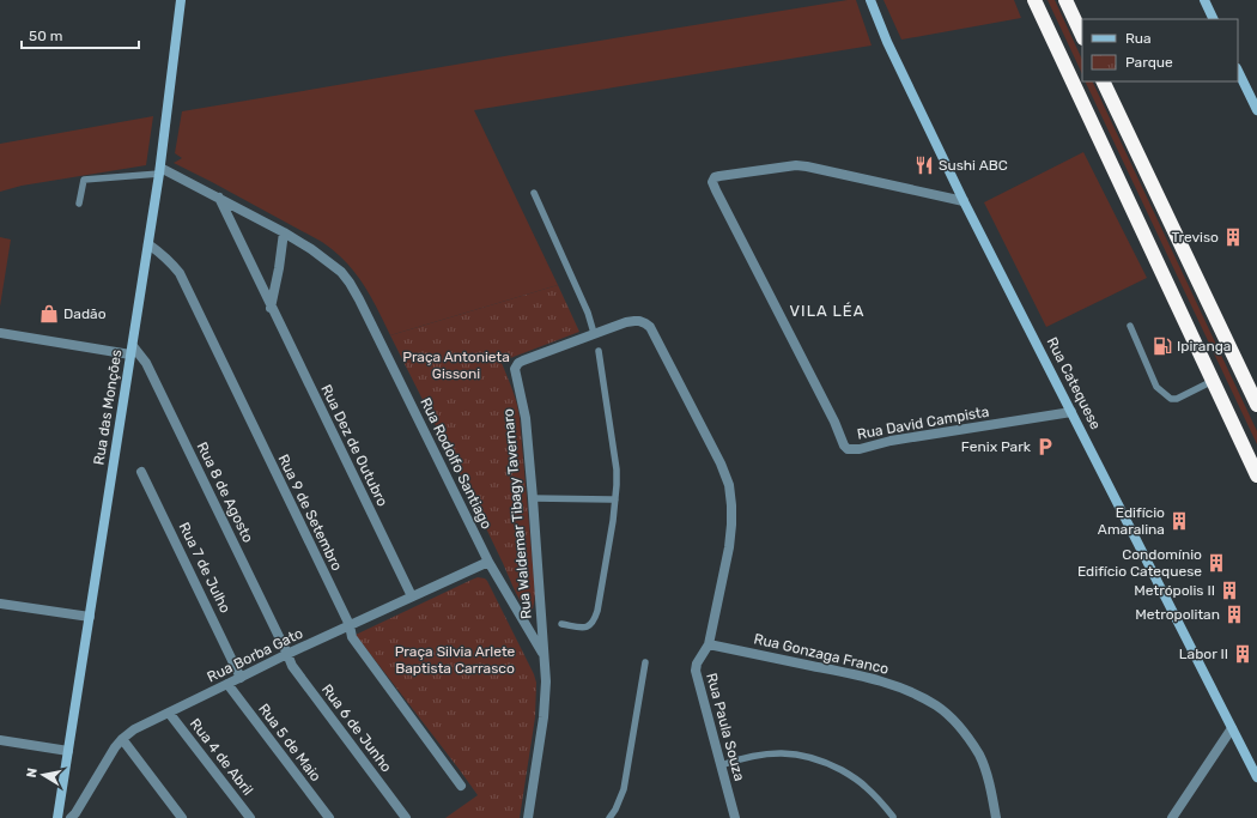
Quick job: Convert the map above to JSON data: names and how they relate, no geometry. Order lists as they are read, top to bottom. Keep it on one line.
{"streets":{"street":["Rua Catequese","Rua das Monções","Rua David Campista","Rua Dez de Outubro","Rua Rodolfo Santiago","Rua 8 de Agosto","Rua 9 de Setembro","Rua Waldemar Tibagy Tavernaro","Rua 7 de Julho","Rua Gonzaga Franco","Rua Borba Gato","Rua Paula Souza","Rua 6 de Junho","Rua 5 de Maio","Rua 4 de Abril"]},"crossings":[["Rua Catequese","Rua David Campista"],["Rua das Monções","Rua Rodolfo Santiago"],["Rua das Monções","Rua 8 de Agosto"],["Rua das Monções","Rua 9 de Setembro"],["Rua Dez de Outubro","Rua Rodolfo Santiago"],["Rua Dez de Outubro","Rua Borba Gato"],["Rua Rodolfo Santiago","Rua Waldemar Tibagy Tavernaro"],["Rua Rodolfo Santiago","Rua Borba Gato"],["Rua 8 de Agosto","Rua Borba Gato"],["Rua 8 de Agosto","Rua 6 de Junho"],["Rua 9 de Setembro","Rua Borba Gato"],["Rua Waldemar Tibagy Tavernaro","Rua Gonzaga Franco"],["Rua Waldemar Tibagy Tavernaro","Rua Paula Souza"],["Rua 7 de Julho","Rua Borba Gato"],["Rua Gonzaga Franco","Rua Paula Souza"],["Rua Borba Gato","Rua 6 de Junho"],["Rua Borba Gato","Rua 5 de Maio"],["Rua Borba Gato","Rua 4 de Abril"]],"districts":["VILA LÉA"],"parks":["Praça Antonieta Gissoni","Praça Silvia Arlete Baptista Carrasco"],"places":{"restaurant":["Sushi ABC"],"building":["Treviso","Edifício Amaralina","Condomínio Edifício Catequese","Metrópolis II","Metropolitan","Labor II"],"shop":["Dadão"],"fuel station":["Ipiranga"],"parking":["Fenix Park"]},"legend":["Rua","Parque"],"scale_bar":"50 m","north":"left"}
